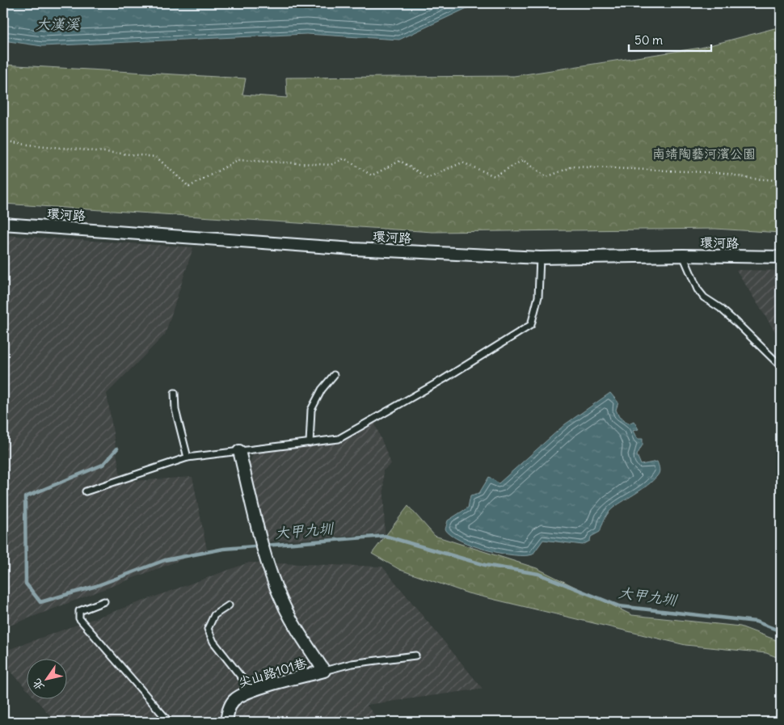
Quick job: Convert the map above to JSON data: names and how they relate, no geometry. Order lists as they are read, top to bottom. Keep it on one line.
{"streets":{"street":["環河路","尖山路101巷"]},"water":["大漢溪","大甲九圳"],"parks":["南靖陶藝河濱公園"],"scale_bar":"50 m","north":"bottom left"}
